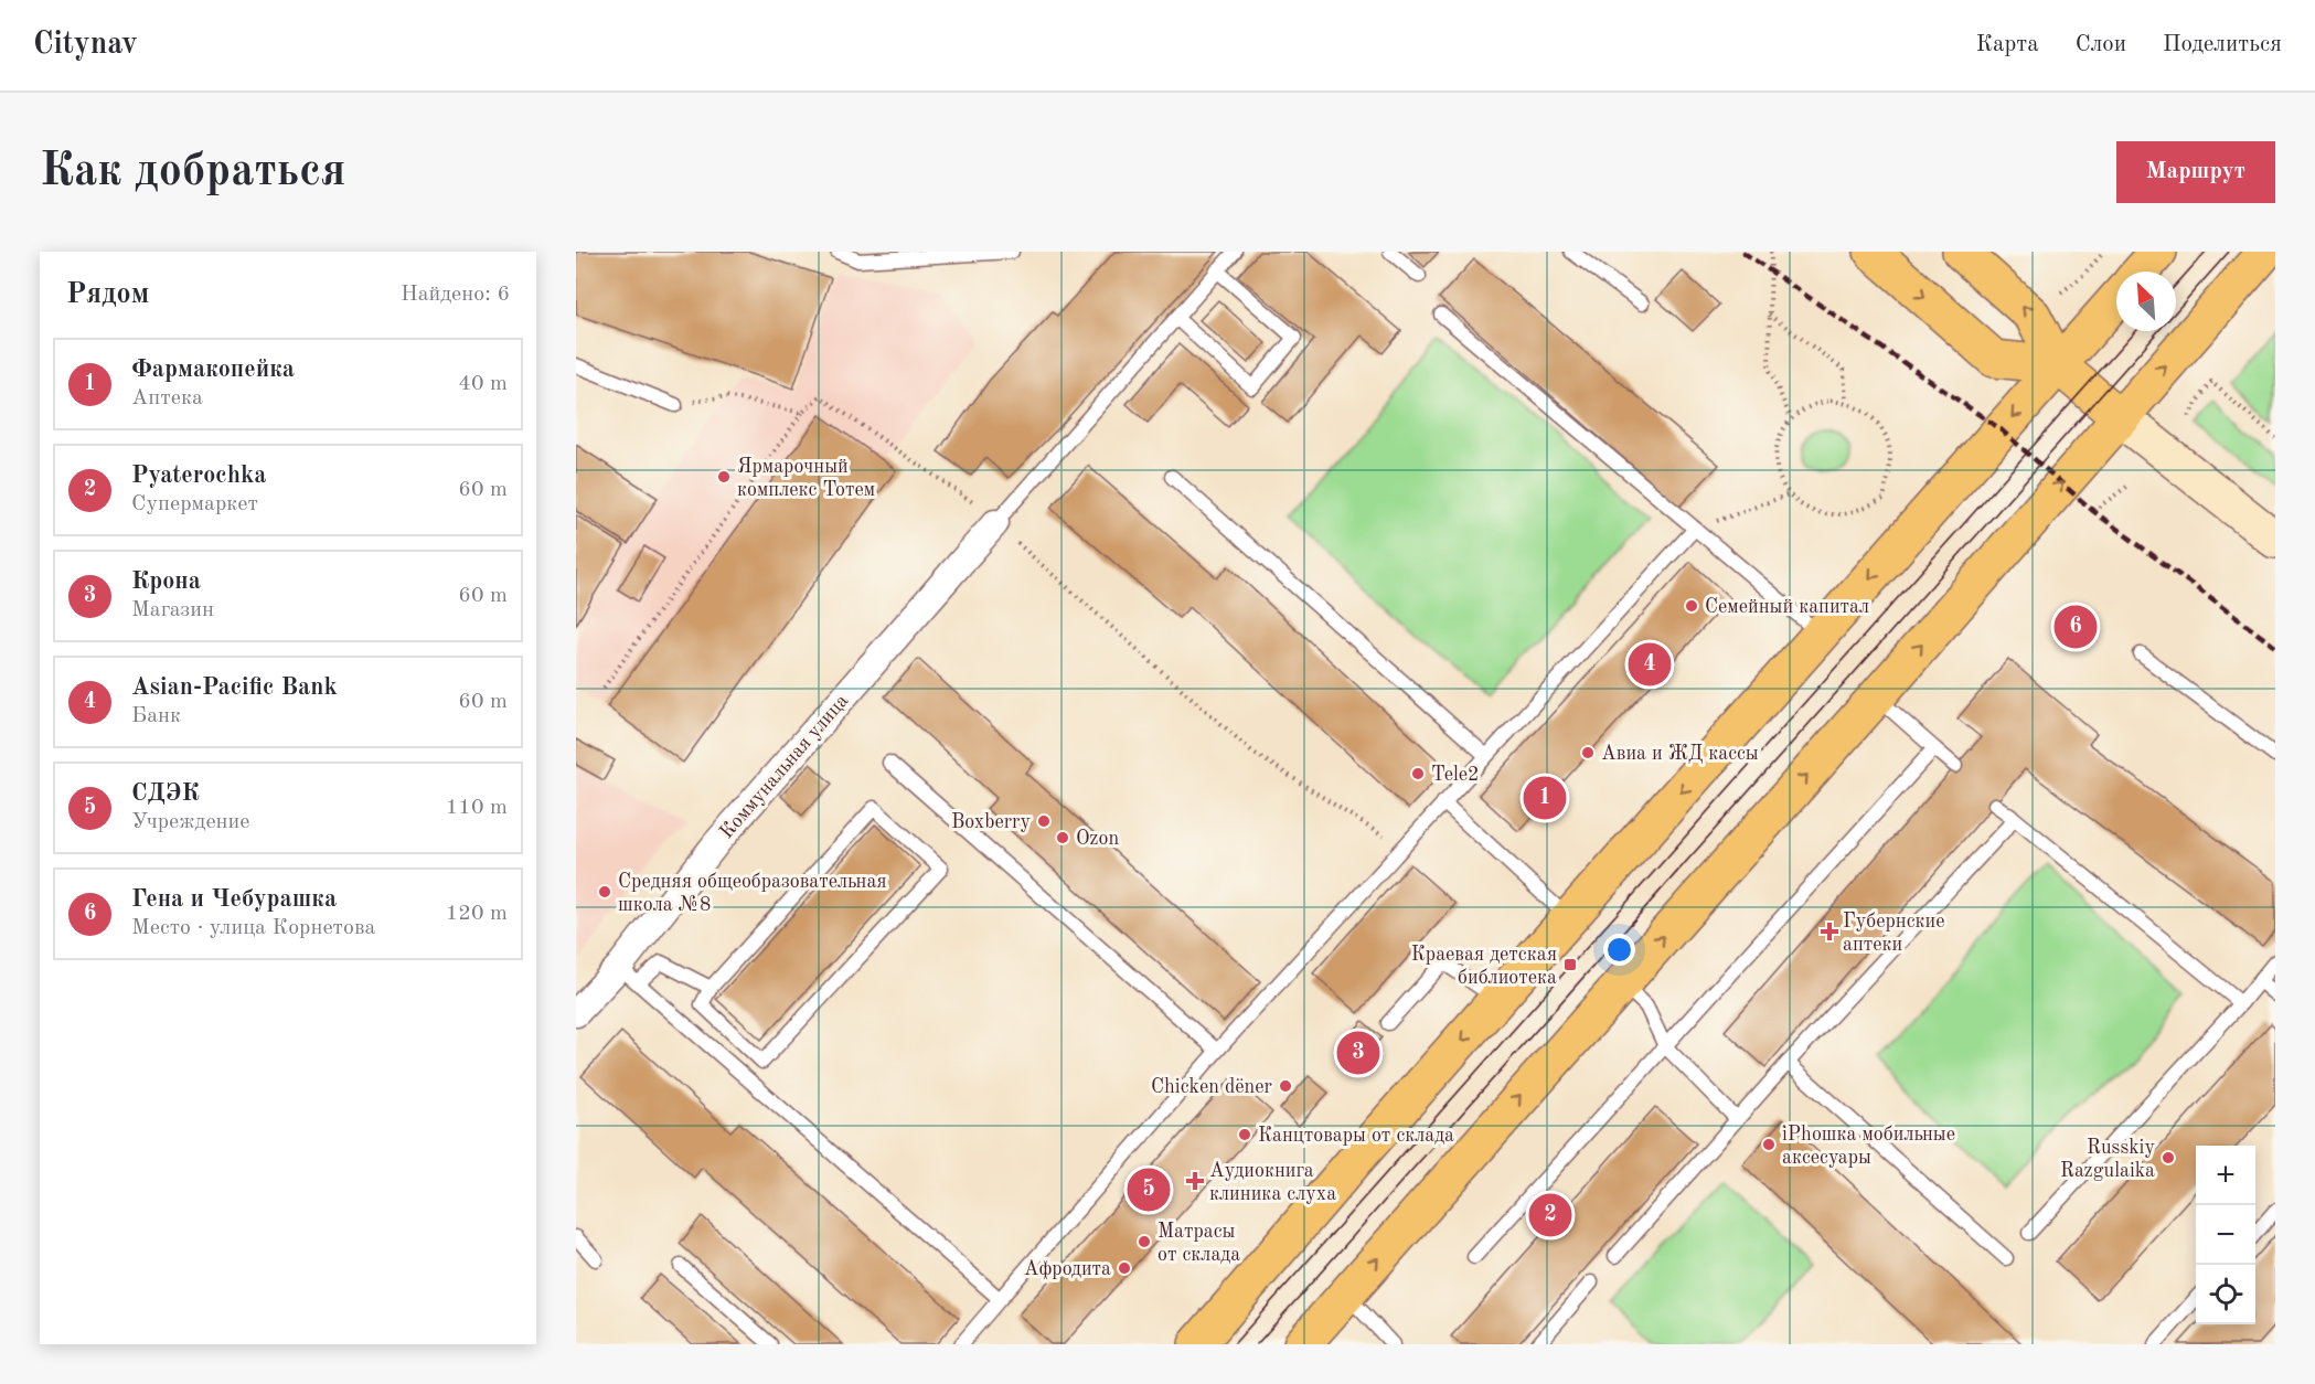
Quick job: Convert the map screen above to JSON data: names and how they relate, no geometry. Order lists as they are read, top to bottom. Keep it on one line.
{"streets":{"street":["Коммунальная улица"]},"places":{"other":["Ярмарочный комплекс Тотем","Семейный капитал","Авиа и ЖД кассы","Tele2","Boxberry","Ozon","Средняя общеобразовательная школа №8","Chicken dëner","Канцтовары от склада","iPhoшка мобильные аксесуары","Russkiy Razgulaika","Матрасы от склада","Афродита"],"health":["Губернские аптеки","Аудиокнига клиника слуха"],"transit":["Краевая детская библиотека"]},"north":"top left","page":{"header":"Citynav","nav":["Карта","Слои","Поделиться"],"buttons":"Маршрут","title":"Как добраться","heading":["Рядом","Найдено: 6"],"list":[{"mark":"1","name":"Фармакопейка","note":"Аптека","value":"40 m"},{"mark":"2","name":"Pyaterochka","note":"Супермаркет","value":"60 m"},{"mark":"3","name":"Крона","note":"Магазин","value":"60 m"},{"mark":"4","name":"Asian-Pacific Bank","note":"Банк","value":"60 m"},{"mark":"5","name":"СДЭК","note":"Учреждение","value":"110 m"},{"mark":"6","name":"Гена и Чебурашка","note":"Место · улица Корнетова","value":"120 m"}],"pins":["6","4","1","3","5","2"],"map_buttons":["+","−"]}}
